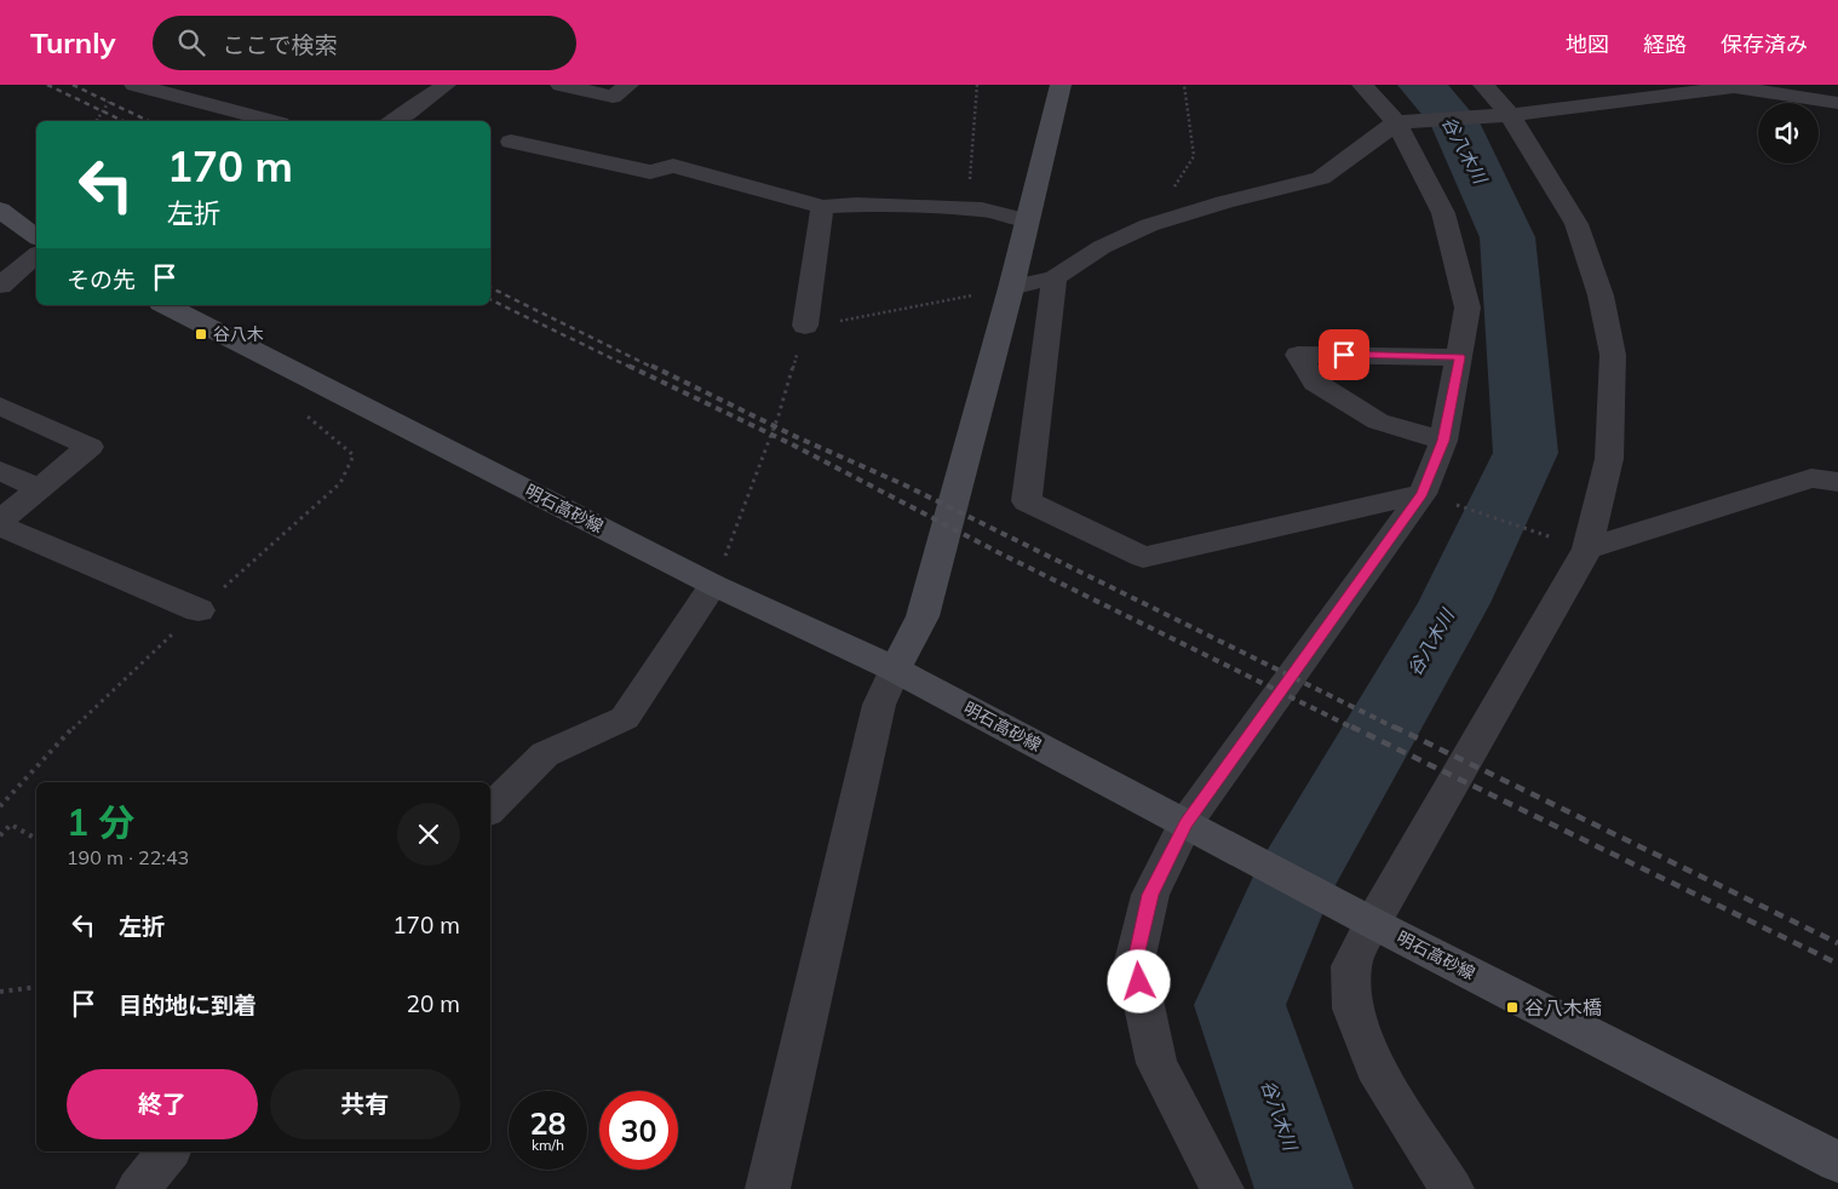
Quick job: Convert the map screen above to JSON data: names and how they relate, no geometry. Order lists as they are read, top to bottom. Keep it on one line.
{"streets":{"main road":["明石高砂線"]},"water":["谷八木川"],"places":{"transit":["谷八木","谷八木橋"]},"page":{"header":"Turnly","search":"ここで検索","nav":["地図","経路","保存済み"],"turn":["170 m","左折"],"then":"その先","heading":["1 分","190 m · 22:43"],"list":[{"name":"左折","value":"170 m"},{"name":"目的地に到着","value":"20 m"}],"buttons":["終了","共有"],"speed":"28 km/h","limit":"30"}}
